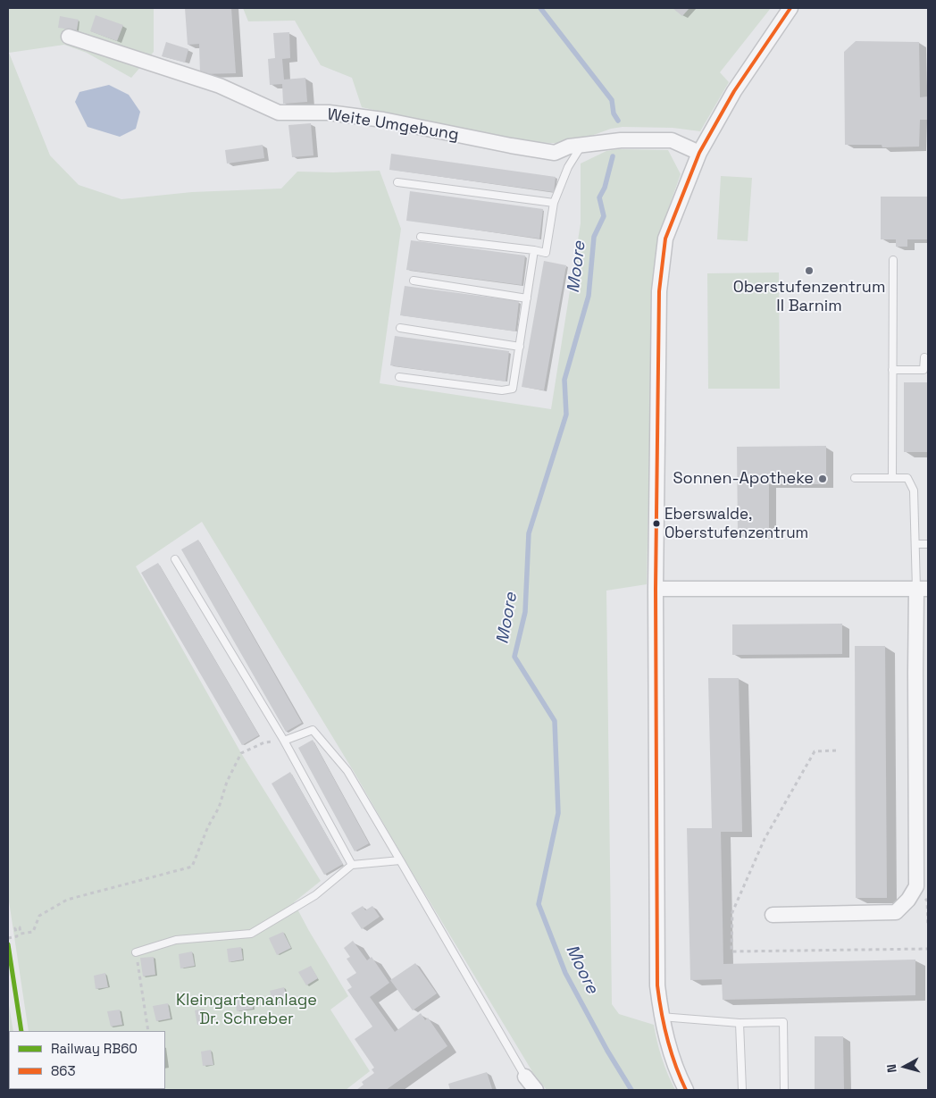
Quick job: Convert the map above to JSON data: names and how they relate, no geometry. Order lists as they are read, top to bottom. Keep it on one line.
{"streets":{"street":["Weite Umgebung"]},"water":["Moore"],"parks":["Kleingartenanlage Dr. Schreber"],"places":["Oberstufenzentrum II Barnim","Sonnen-Apotheke","Eberswalde, Oberstufenzentrum"],"lines":["transit line 863","rail line RB60"],"legend":["Railway RB60","863"],"north":"left"}
